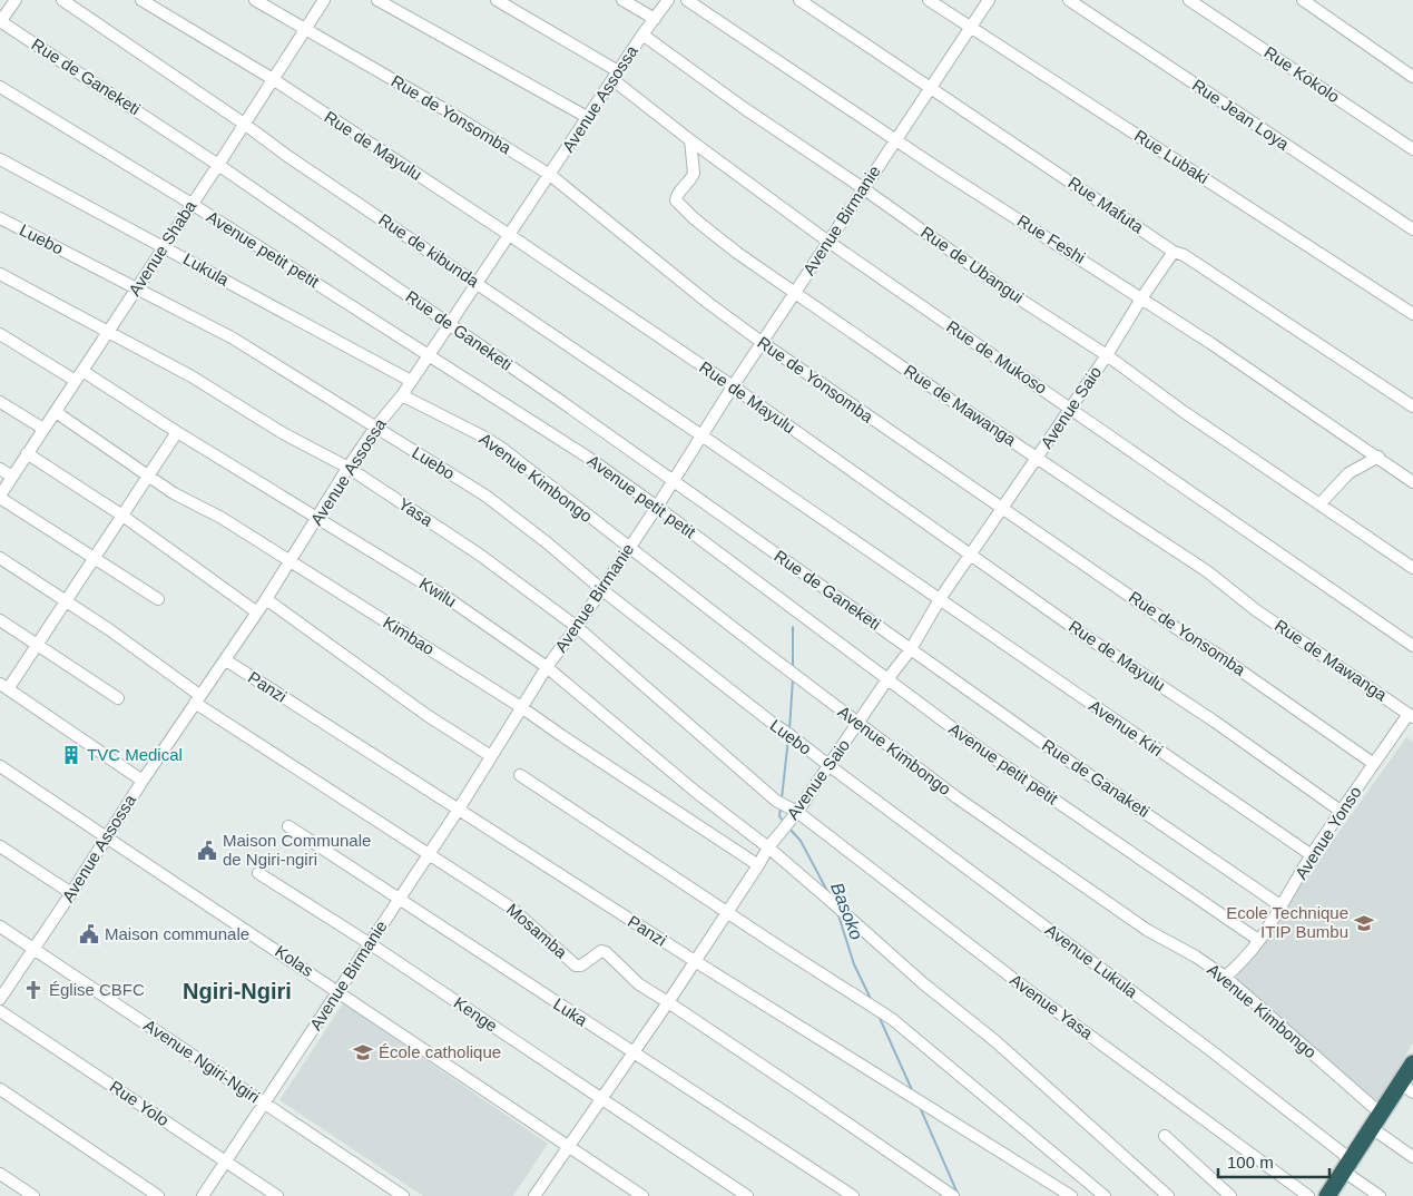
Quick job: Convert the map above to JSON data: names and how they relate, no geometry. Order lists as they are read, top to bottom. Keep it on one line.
{"streets":{"street":["Rue Kokolo","Rue de Ganeketi","Avenue Assossa","Rue de Yonsomba","Rue Jean Loya","Rue de Mayulu","Rue Lubaki","Rue Mafuta","Avenue Birmanie","Luebo","Rue Feshi","Avenue Shaba","Avenue petit petit","Rue de kibunda","Rue de Ubangui","Lukula","Rue de Mukoso","Rue de Mawanga","Avenue Saio","Avenue Kimbongo","Yasa","Kwilu","Kimbao","Panzi","Avenue Kiri","Rue de Ganaketi","Avenue Yonso","Mosamba","Kolas","Avenue Lukula","Avenue Yasa","Luka","Kenge","Avenue Ngiri-Ngiri","Rue Yolo"]},"crossings":[["Rue de Ganeketi","Avenue Assossa"],["Rue de Ganeketi","Avenue Birmanie"],["Rue de Ganeketi","Avenue Shaba"],["Rue de Ganeketi","Avenue Saio"],["Rue de Ganeketi","Rue de Ganaketi"],["Avenue Assossa","Rue de Yonsomba"],["Avenue Assossa","Rue de Mayulu"],["Avenue Assossa","Luebo"],["Avenue Assossa","Avenue petit petit"],["Avenue Assossa","Rue de kibunda"],["Avenue Assossa","Rue de Ubangui"],["Avenue Assossa","Lukula"],["Avenue Assossa","Rue de Mukoso"],["Avenue Assossa","Avenue Kimbongo"],["Avenue Assossa","Yasa"],["Avenue Assossa","Kwilu"],["Avenue Assossa","Kimbao"],["Avenue Assossa","Panzi"],["Avenue Assossa","Mosamba"],["Avenue Assossa","Kolas"],["Avenue Assossa","Avenue Ngiri-Ngiri"],["Rue de Yonsomba","Avenue Birmanie"],["Rue de Yonsomba","Avenue Shaba"],["Rue de Yonsomba","Avenue Saio"],["Rue de Yonsomba","Avenue Yonso"],["Rue de Mayulu","Avenue Birmanie"],["Rue de Mayulu","Avenue Shaba"],["Rue de Mayulu","Avenue Saio"],["Rue de Mayulu","Avenue Yonso"],["Rue Lubaki","Avenue Birmanie"],["Rue Mafuta","Avenue Birmanie"],["Rue Mafuta","Avenue Saio"],["Avenue Birmanie","Luebo"],["Avenue Birmanie","Rue Feshi"],["Avenue Birmanie","Avenue petit petit"],["Avenue Birmanie","Rue de kibunda"],["Avenue Birmanie","Rue de Ubangui"],["Avenue Birmanie","Rue de Mukoso"],["Avenue Birmanie","Rue de Mawanga"],["Avenue Birmanie","Avenue Kimbongo"],["Avenue Birmanie","Yasa"],["Avenue Birmanie","Kwilu"],["Avenue Birmanie","Kimbao"],["Avenue Birmanie","Panzi"],["Avenue Birmanie","Mosamba"],["Avenue Birmanie","Kolas"],["Avenue Birmanie","Luka"],["Avenue Birmanie","Kenge"],["Avenue Birmanie","Avenue Ngiri-Ngiri"],["Avenue Birmanie","Rue Yolo"],["Luebo","Avenue Shaba"],["Luebo","Avenue Saio"],["Luebo","Avenue Lukula"],["Rue Feshi","Avenue Saio"],["Avenue Shaba","Avenue petit petit"],["Avenue Shaba","Rue de kibunda"],["Avenue Shaba","Lukula"],["Avenue Shaba","Yasa"],["Avenue Shaba","Kwilu"],["Avenue Shaba","Kimbao"],["Avenue petit petit","Avenue Saio"],["Avenue petit petit","Avenue Yonso"],["Rue de kibunda","Avenue Kiri"],["Rue de Ubangui","Avenue Saio"],["Rue de Mukoso","Rue de Mawanga"],["Rue de Mukoso","Avenue Saio"],["Rue de Mawanga","Avenue Saio"],["Rue de Mawanga","Avenue Yonso"],["Avenue Saio","Avenue Kimbongo"],["Avenue Saio","Yasa"],["Avenue Saio","Kwilu"],["Avenue Saio","Kimbao"],["Avenue Saio","Panzi"],["Avenue Saio","Avenue Kiri"],["Avenue Saio","Rue de Ganaketi"],["Avenue Saio","Mosamba"],["Avenue Saio","Kolas"],["Avenue Saio","Avenue Lukula"],["Avenue Saio","Avenue Yasa"],["Avenue Saio","Luka"],["Avenue Saio","Kenge"],["Avenue Kimbongo","Avenue Yonso"],["Yasa","Avenue Yasa"],["Avenue Kiri","Avenue Yonso"],["Rue de Ganaketi","Avenue Yonso"]],"districts":["Ngiri-Ngiri"],"water":["Basoko"],"places":{"building":["TVC Medical"],"public building":["Maison Communale de Ngiri-ngiri","Maison communale"],"school or university":["Ecole Technique ITIP Bumbu","École catholique"],"church":["Église CBFC"]},"scale_bar":"100 m"}
